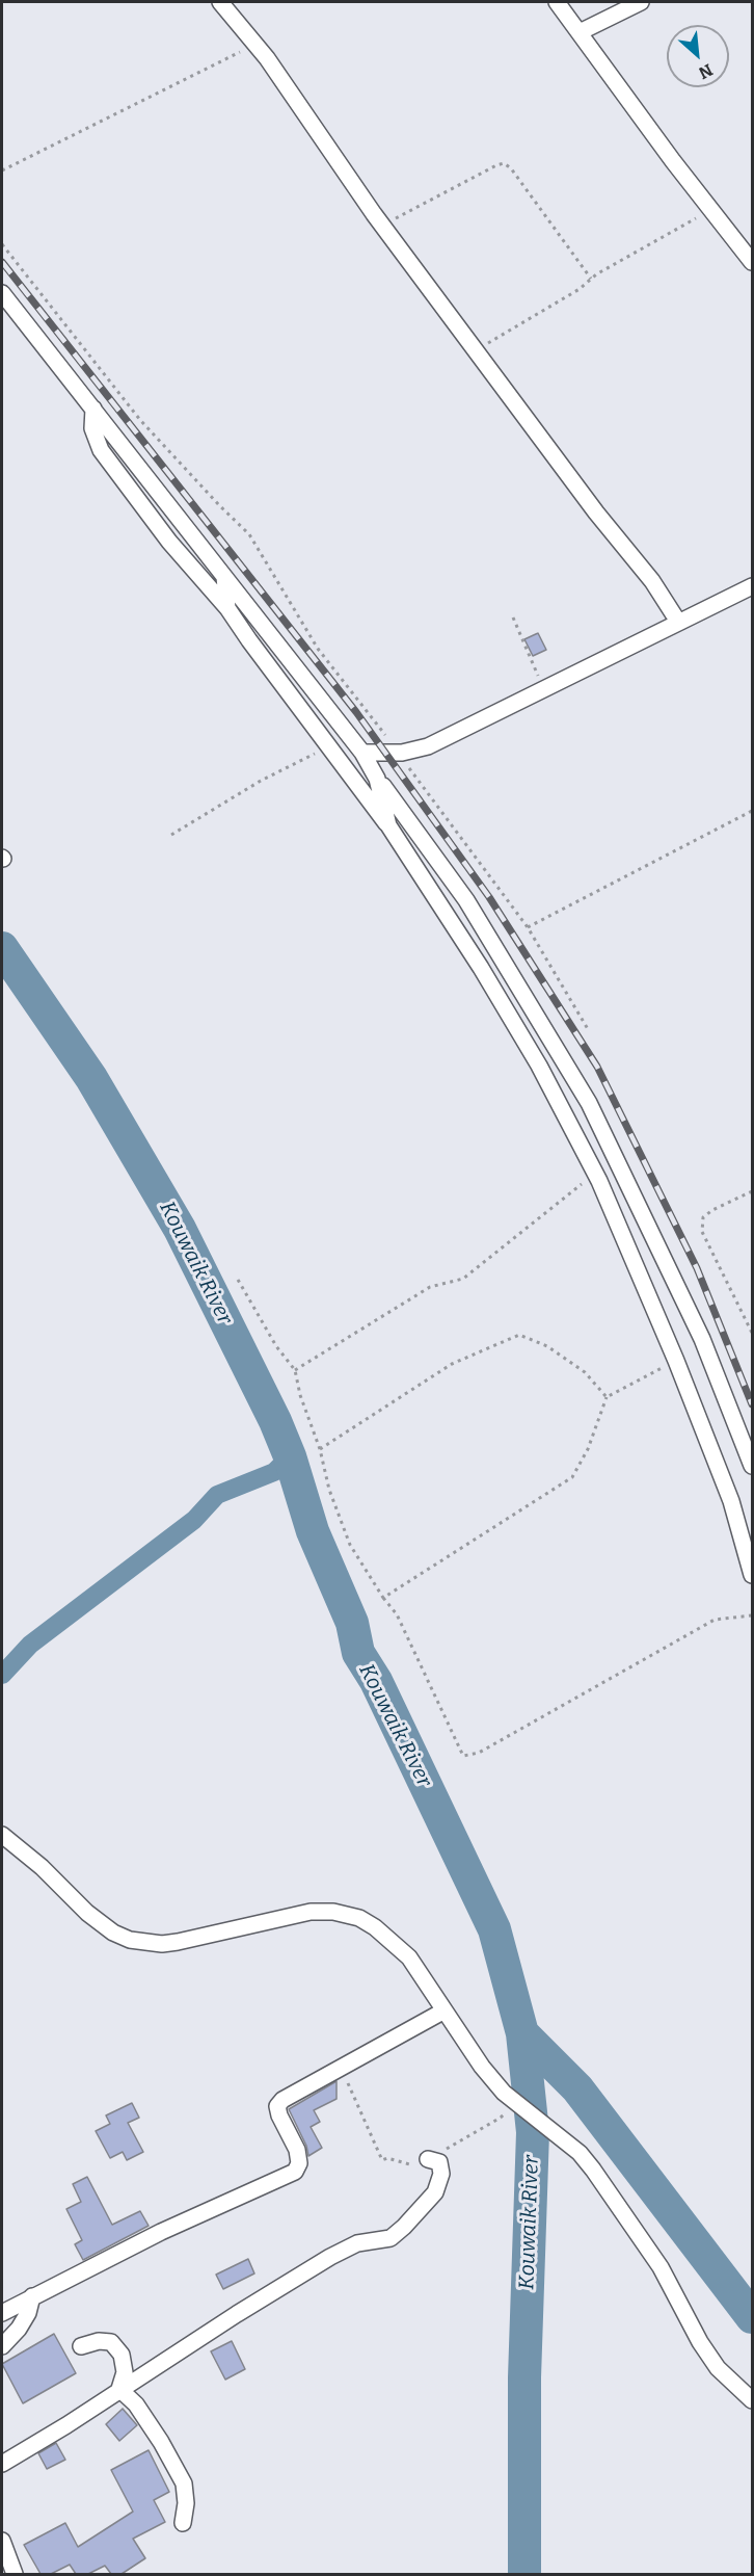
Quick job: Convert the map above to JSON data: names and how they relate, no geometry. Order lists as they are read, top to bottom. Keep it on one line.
{"water":["Kouwaik River"],"north":"bottom right"}
